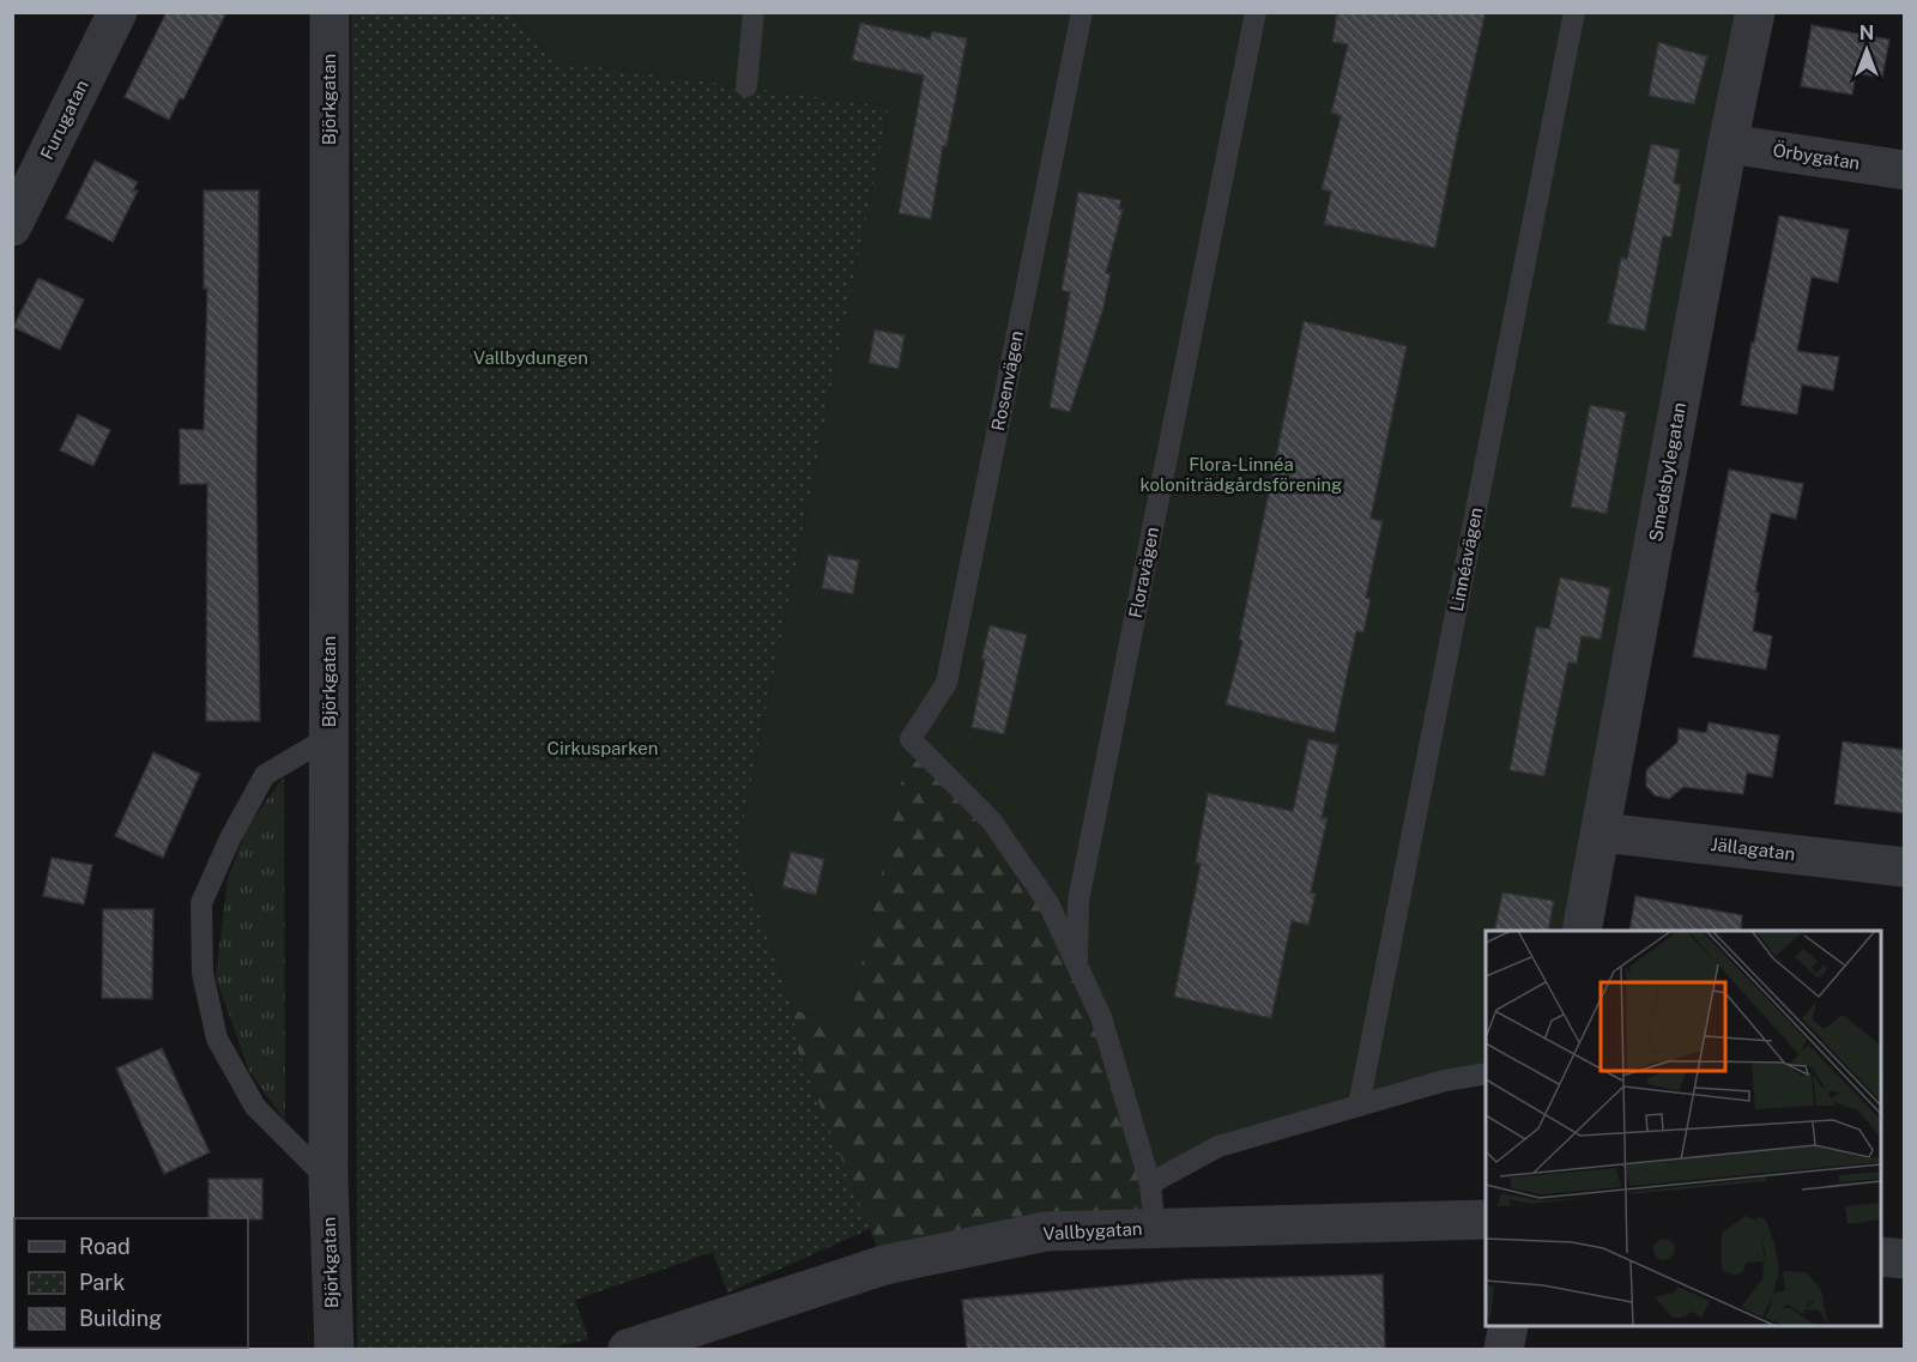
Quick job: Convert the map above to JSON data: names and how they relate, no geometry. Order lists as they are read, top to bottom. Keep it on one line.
{"streets":{"street":["Björkgatan","Furugatan","Örbygatan","Smedsbylegatan","Jällagatan","Vallbygatan"],"lane":["Rosenvägen","Linnéavägen","Floravägen"]},"crossings":[["Örbygatan","Smedsbylegatan"],["Rosenvägen","Floravägen"],["Smedsbylegatan","Jällagatan"]],"parks":["Vallbydungen","Flora-Linnéa koloniträdgårdsförening","Cirkusparken"],"legend":["Road","Park","Building"],"north":"top"}
